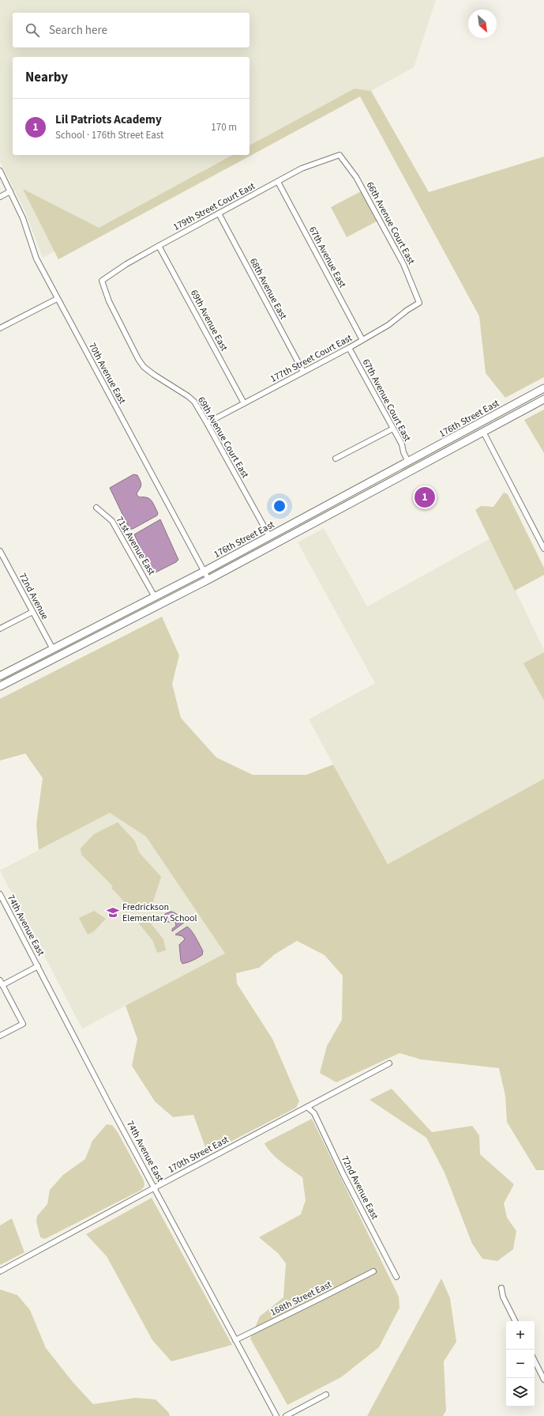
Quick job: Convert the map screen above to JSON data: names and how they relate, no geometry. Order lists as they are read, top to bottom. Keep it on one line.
{"streets":{"main road":["176th Street East"],"street":["179th Street Court East","66th Avenue Court East","67th Avenue East","68th Avenue East","69th Avenue East","177th Street Court East","70th Avenue East","67th Avenue Court East","69th Avenue Court East","71st Avenue East","72nd Avenue","74th Avenue East","170th Street East","72nd Avenue East","168th Street East"]},"crossings":[["179th Street Court East","66th Avenue Court East"],["179th Street Court East","67th Avenue East"],["179th Street Court East","68th Avenue East"],["179th Street Court East","69th Avenue East"],["179th Street Court East","69th Avenue Court East"],["66th Avenue Court East","177th Street Court East"],["67th Avenue East","177th Street Court East"],["68th Avenue East","177th Street Court East"],["69th Avenue East","177th Street Court East"],["177th Street Court East","67th Avenue Court East"],["177th Street Court East","69th Avenue Court East"],["70th Avenue East","176th Street East"],["67th Avenue Court East","176th Street East"],["176th Street East","69th Avenue Court East"],["176th Street East","71st Avenue East"],["176th Street East","72nd Avenue"],["74th Avenue East","170th Street East"],["74th Avenue East","168th Street East"],["170th Street East","72nd Avenue East"]],"places":{"school or university":["Fredrickson Elementary School"]},"north":"bottom right","page":{"search":"Search here","heading":"Nearby","list":[{"mark":"1","name":"Lil Patriots Academy","note":"School · 176th Street East","value":"170 m"}],"pins":"1","map_buttons":["+","−"]}}
